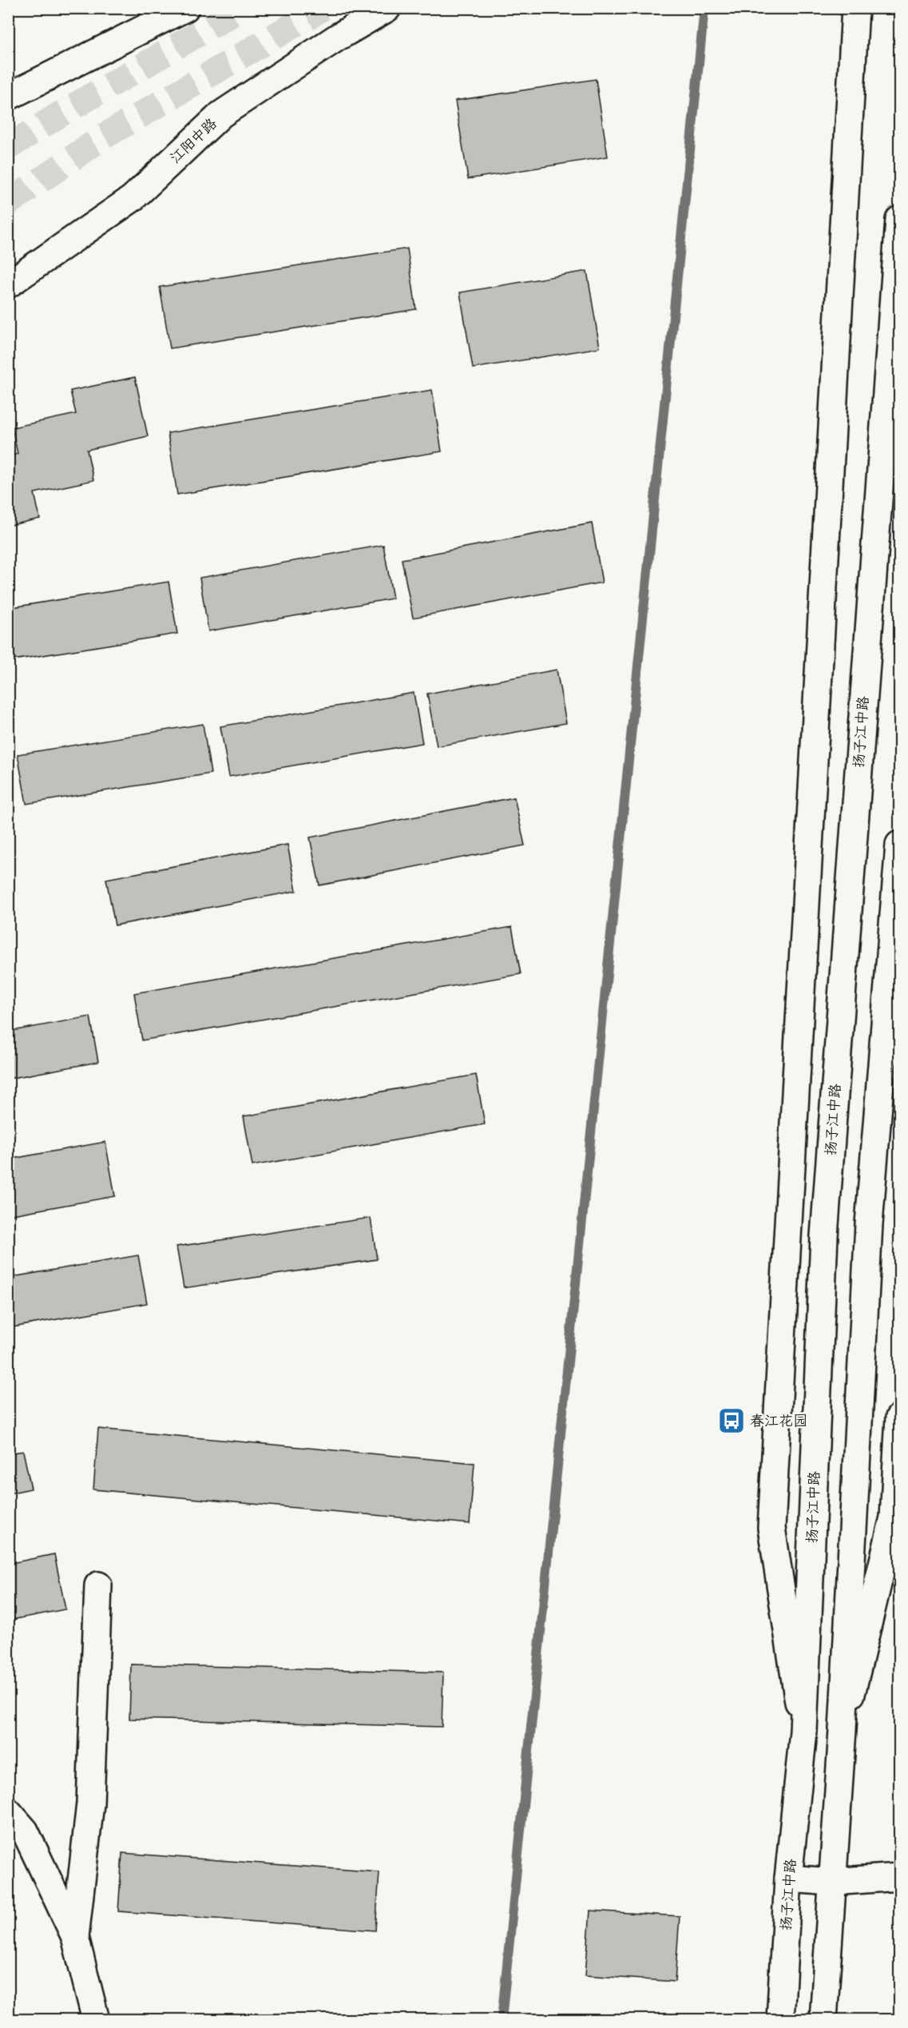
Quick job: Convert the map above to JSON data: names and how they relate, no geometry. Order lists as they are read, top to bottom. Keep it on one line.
{"streets":{"main road":["江阳中路","扬子江中路"]},"places":{"bus stop":["春江花园"]}}
